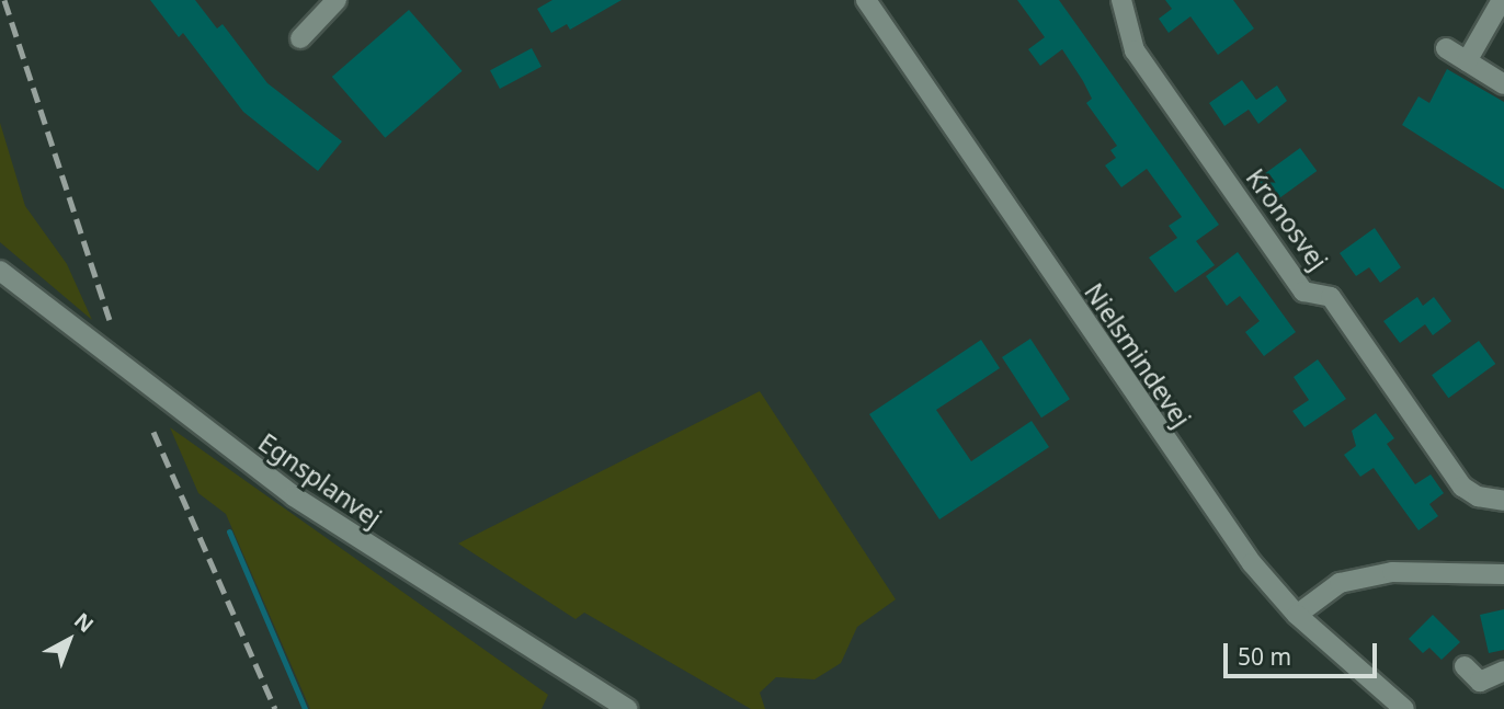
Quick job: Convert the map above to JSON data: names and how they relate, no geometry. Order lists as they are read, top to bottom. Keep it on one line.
{"streets":{"street":["Kronosvej","Nielsmindevej","Egnsplanvej"]},"scale_bar":"50 m","north":"top right"}
